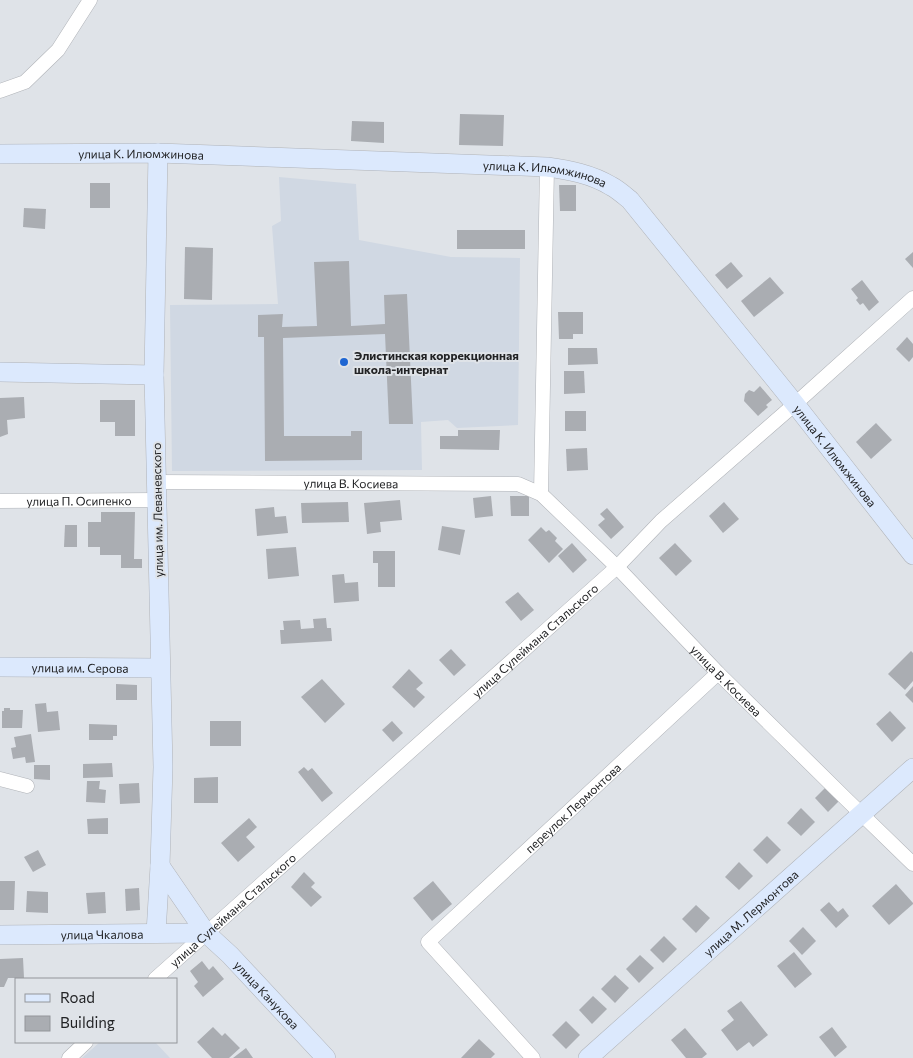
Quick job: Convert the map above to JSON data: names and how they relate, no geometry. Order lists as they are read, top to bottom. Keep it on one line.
{"streets":{"street":["улица К. Илюмжинова","улица В. Косиева","улица П. Осипенко","улица им. Леваневского","улица Сулеймана Стальского","улица им. Серова","переулок Лермонтова","улица М. Лермонтова","улица Чкалова","улица Канукова"]},"crossings":[["улица К. Илюмжинова","улица им. Леваневского"],["улица К. Илюмжинова","улица Сулеймана Стальского"],["улица В. Косиева","улица П. Осипенко"],["улица В. Косиева","улица им. Леваневского"],["улица В. Косиева","улица Сулеймана Стальского"],["улица В. Косиева","переулок Лермонтова"],["улица В. Косиева","улица М. Лермонтова"],["улица П. Осипенко","улица им. Леваневского"],["улица им. Леваневского","улица им. Серова"],["улица им. Леваневского","улица Чкалова"],["улица Сулеймана Стальского","улица Чкалова"],["улица Сулеймана Стальского","улица Канукова"],["улица Чкалова","улица Канукова"]],"places":["Элистинская коррекционная школа-интернат"],"legend":["Road","Building"]}
